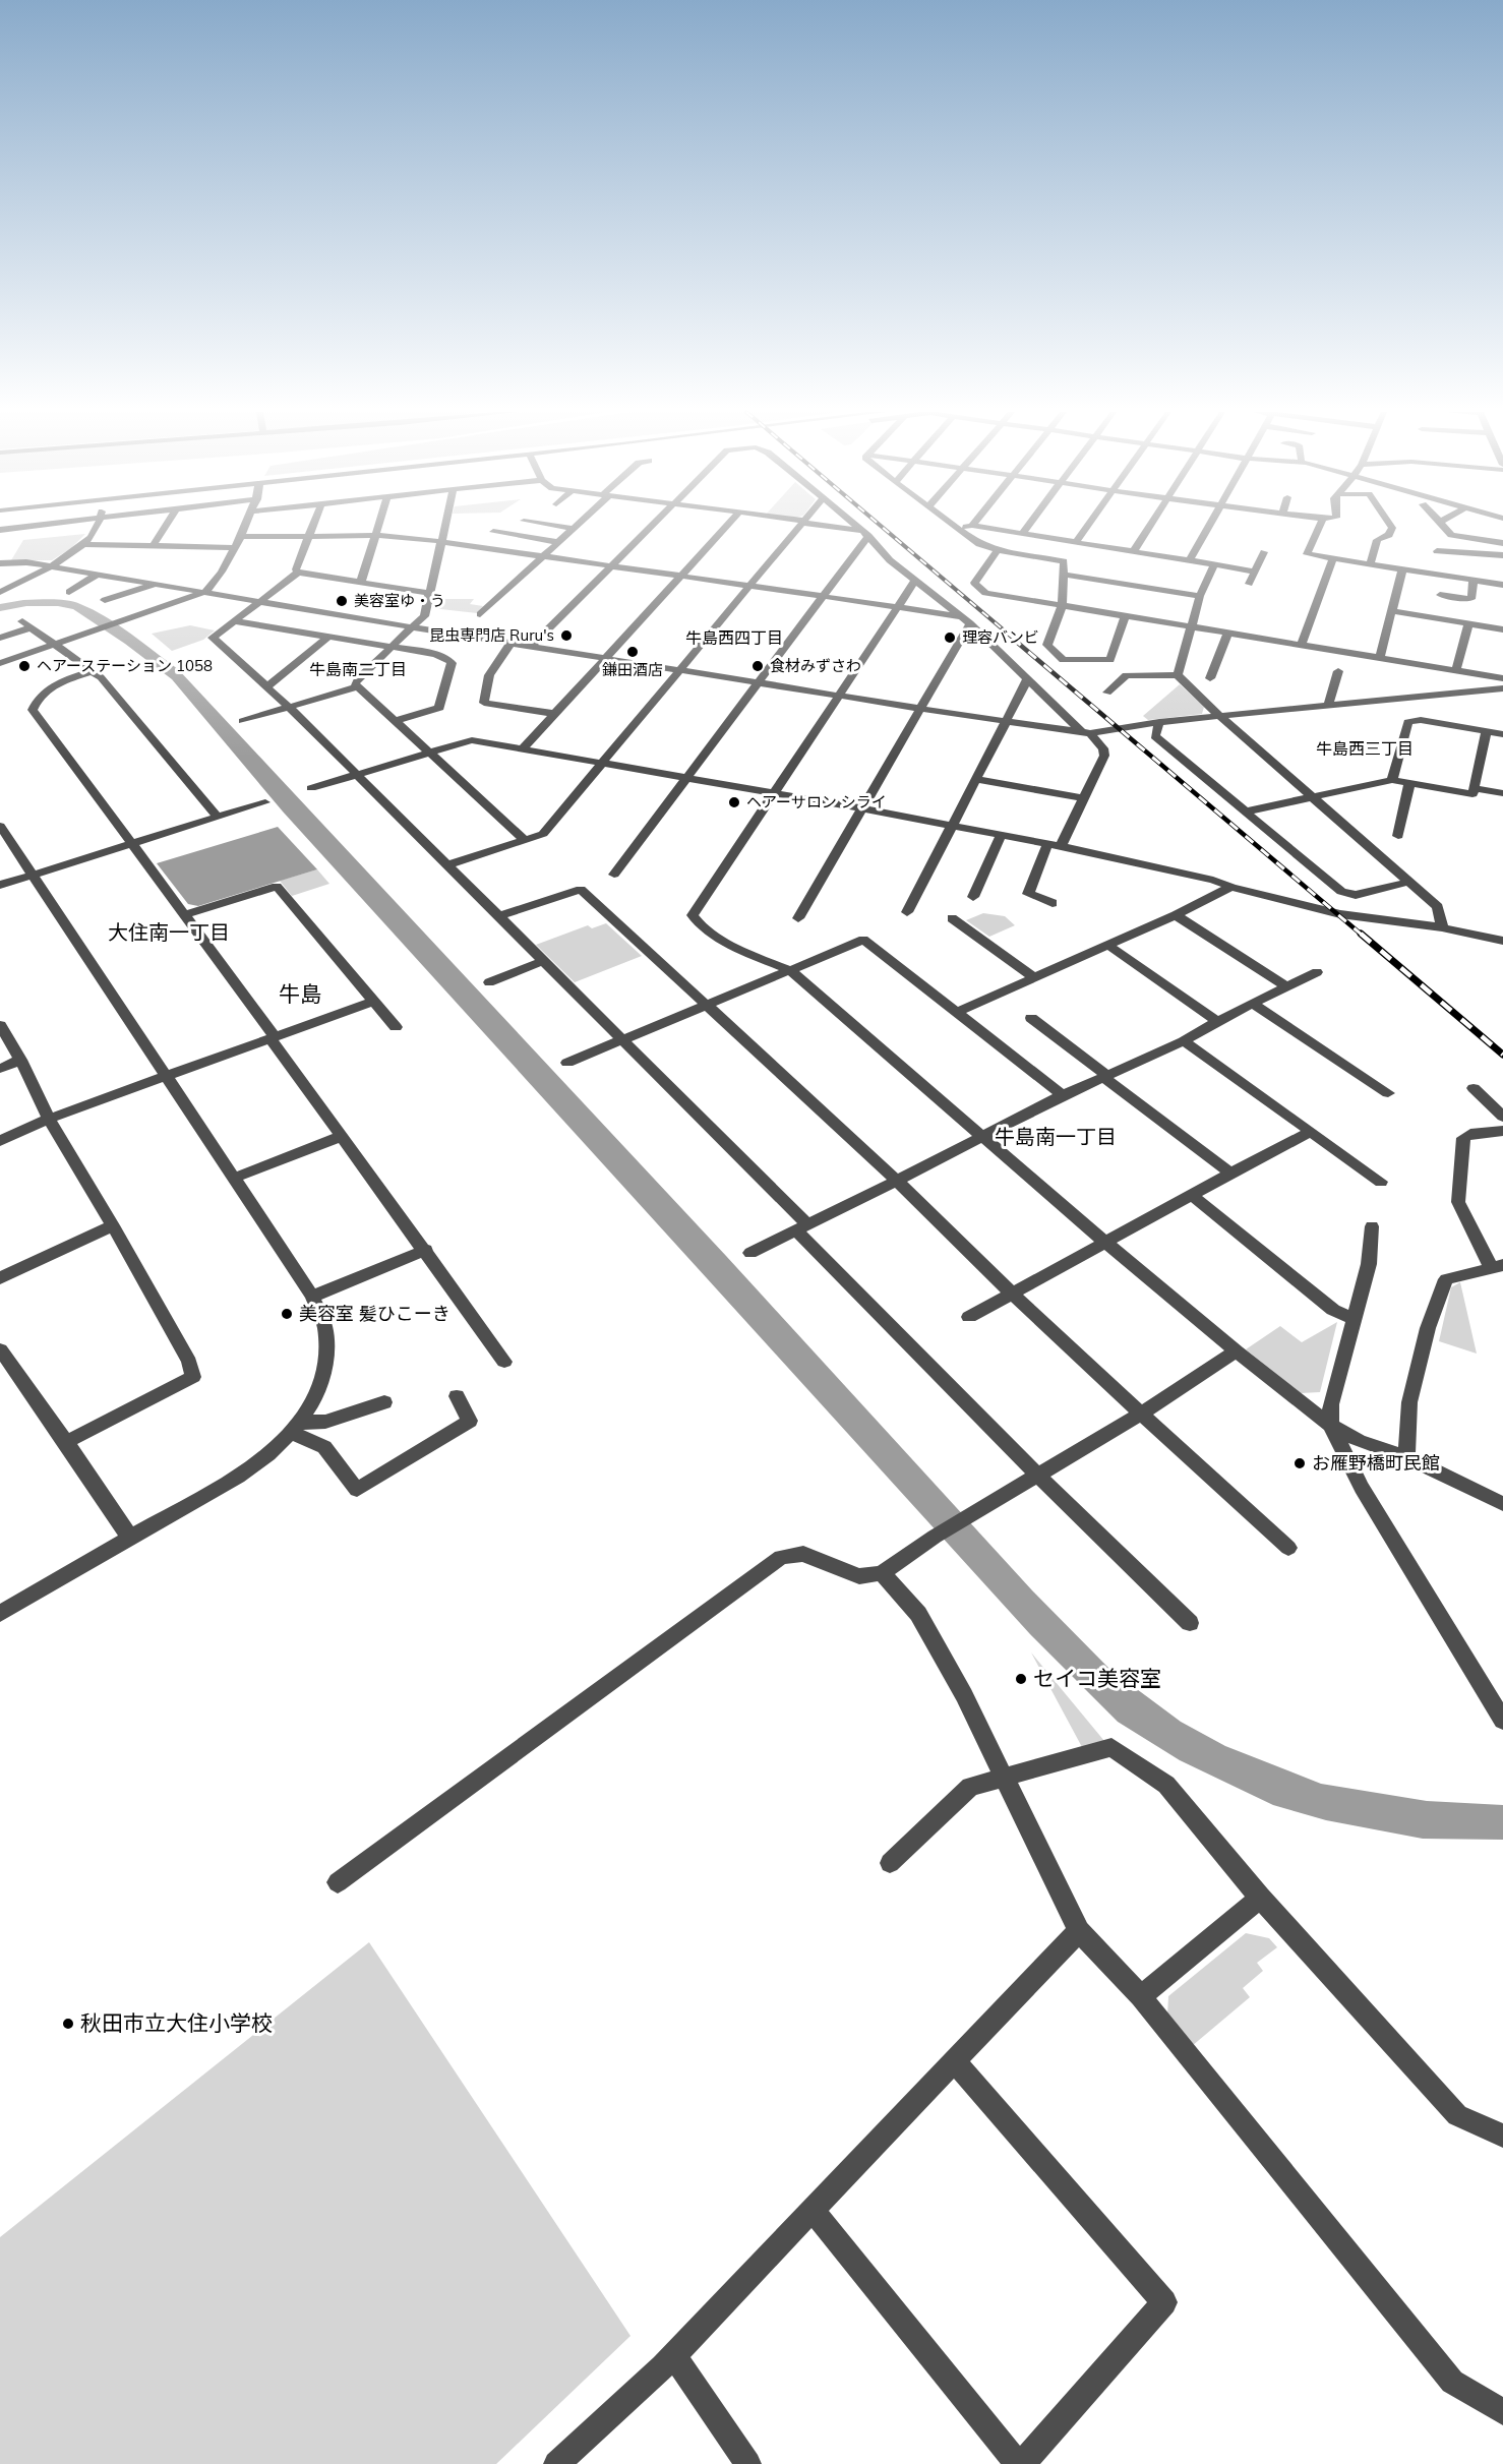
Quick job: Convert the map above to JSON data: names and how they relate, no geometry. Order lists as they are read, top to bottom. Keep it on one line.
{"districts":["牛島西四丁目","牛島南二丁目","牛島西三丁目","大住南一丁目","牛島","牛島南一丁目"],"places":["美容室ゆ・う","昆虫専門店 Ruru's","理容バンビ","鎌田酒店","ヘアーステーション 1058","食材みずさわ","ヘアーサロン シライ","美容室 髪ひこーき","お雁野橋町民館","セイコ美容室","秋田市立大住小学校"]}
